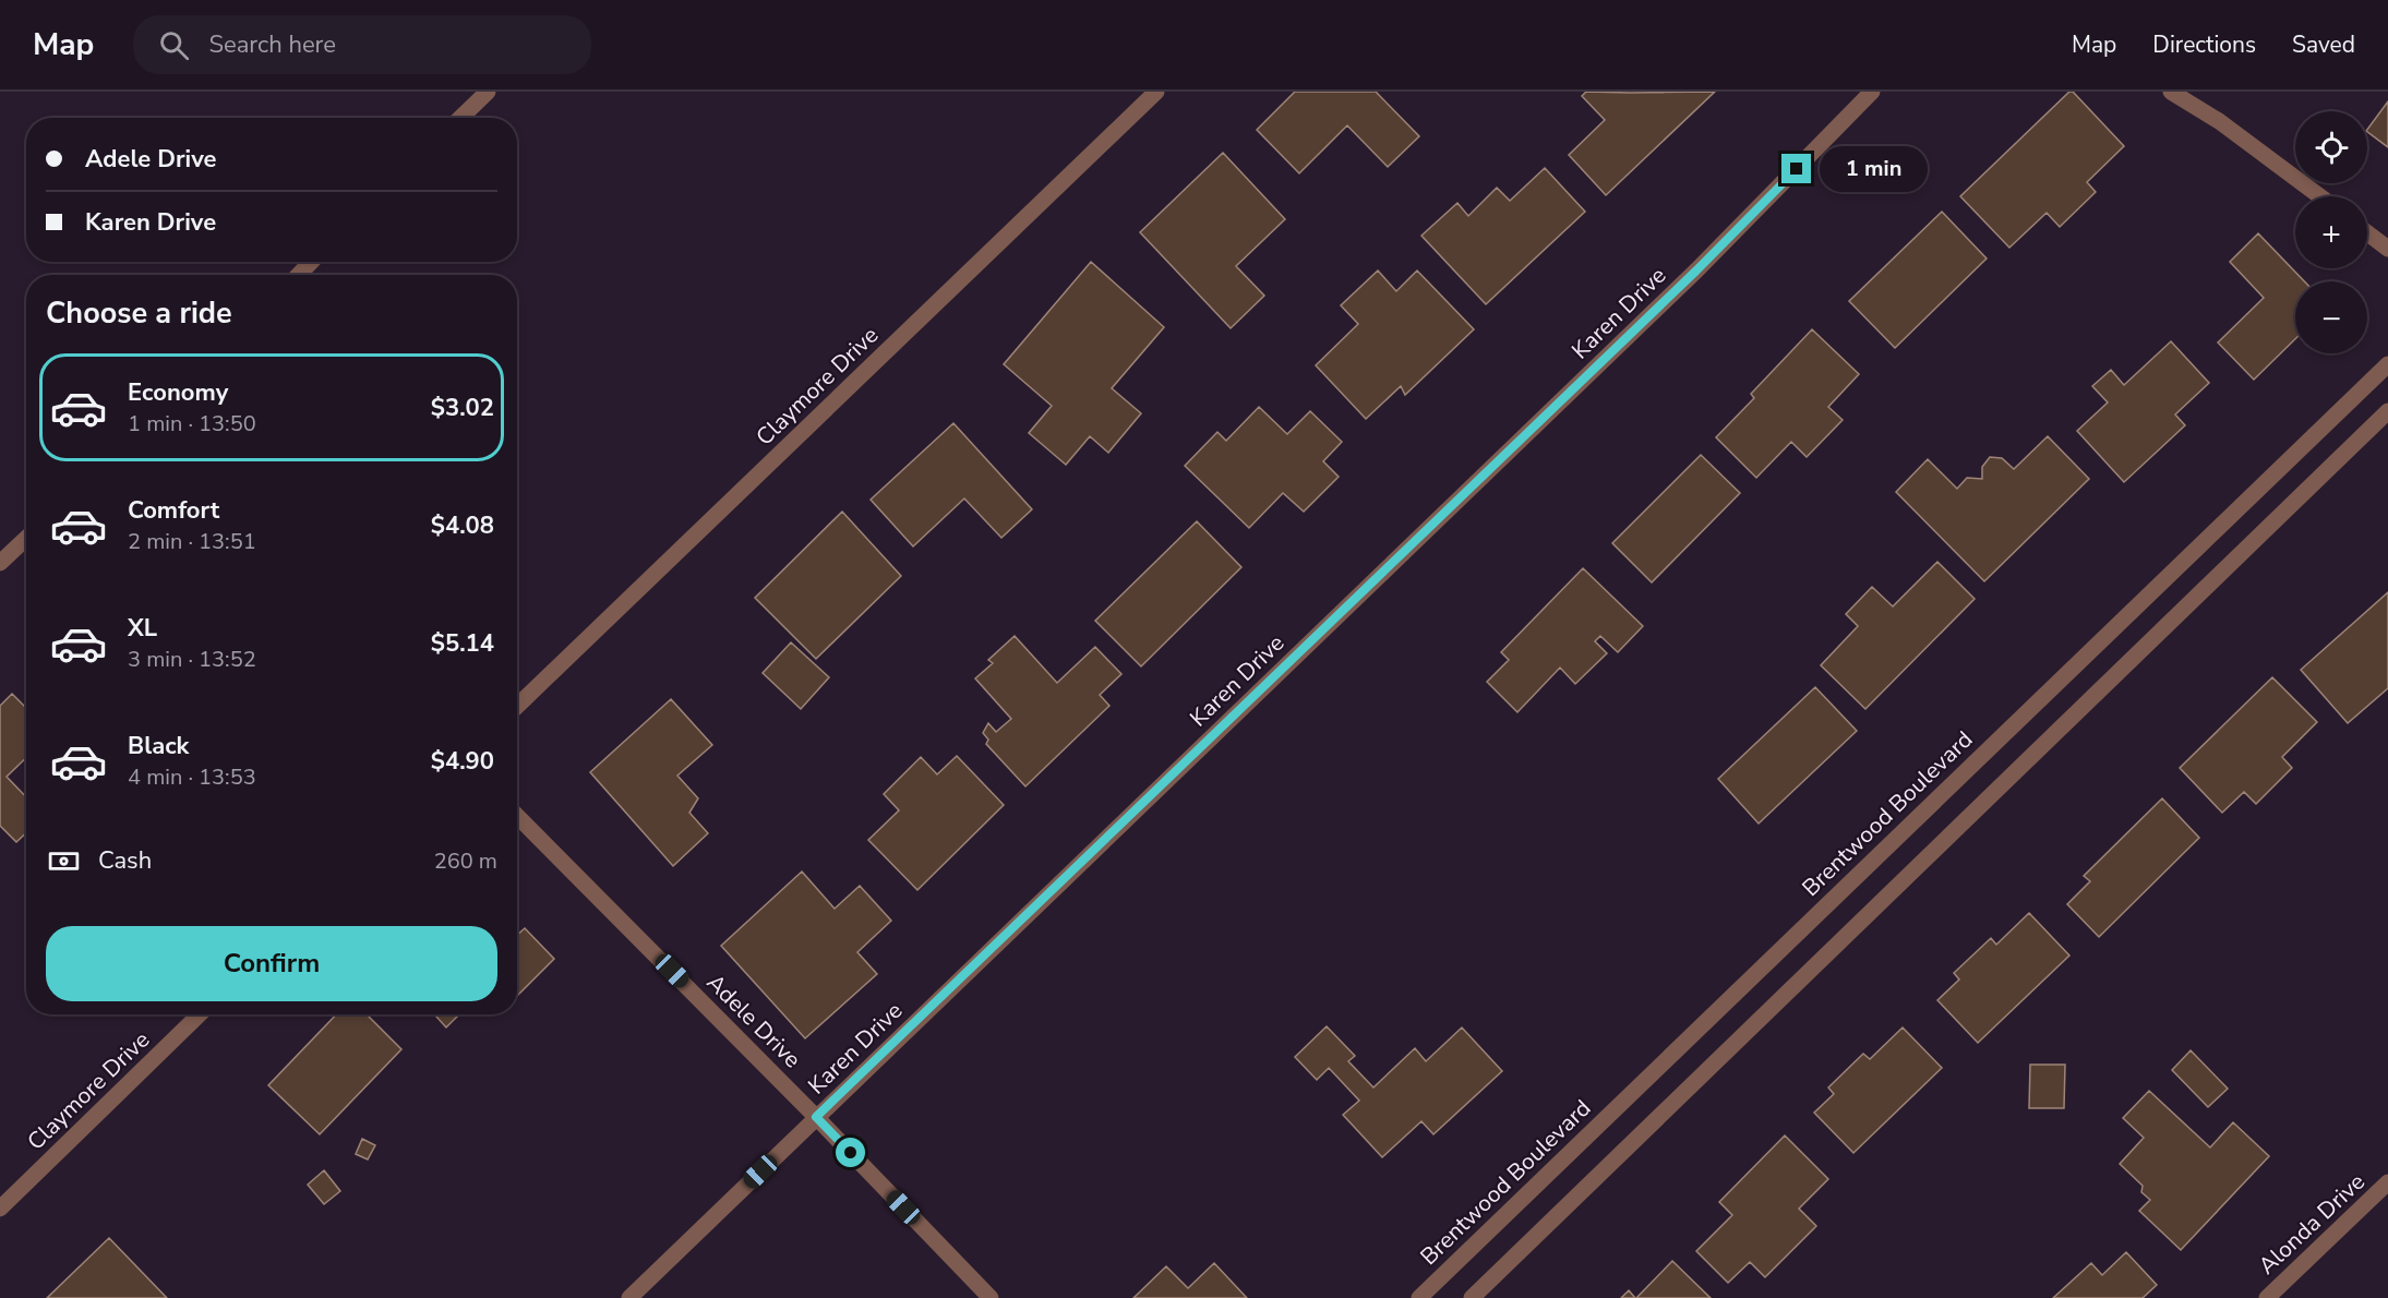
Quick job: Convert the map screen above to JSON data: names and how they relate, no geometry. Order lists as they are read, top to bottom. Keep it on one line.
{"streets":{"street":["Karen Drive","Claymore Drive","Brentwood Boulevard","Adele Drive","Alonda Drive"]},"crossings":[["Karen Drive","Adele Drive"]],"page":{"header":"Map","search":"Search here","nav":["Map","Directions","Saved"],"map_buttons":["+","−"],"banner":["Adele Drive","Karen Drive"],"bubble":"1 min","heading":"Choose a ride","list":[{"name":"Economy","note":"1 min · 13:50","value":"$3.02"},{"name":"Comfort","note":"2 min · 13:51","value":"$4.08"},{"name":"XL","note":"3 min · 13:52","value":"$5.14"},{"name":"Black","note":"4 min · 13:53","value":"$4.90"}],"pay":["Cash","260 m"],"buttons":"Confirm"}}
